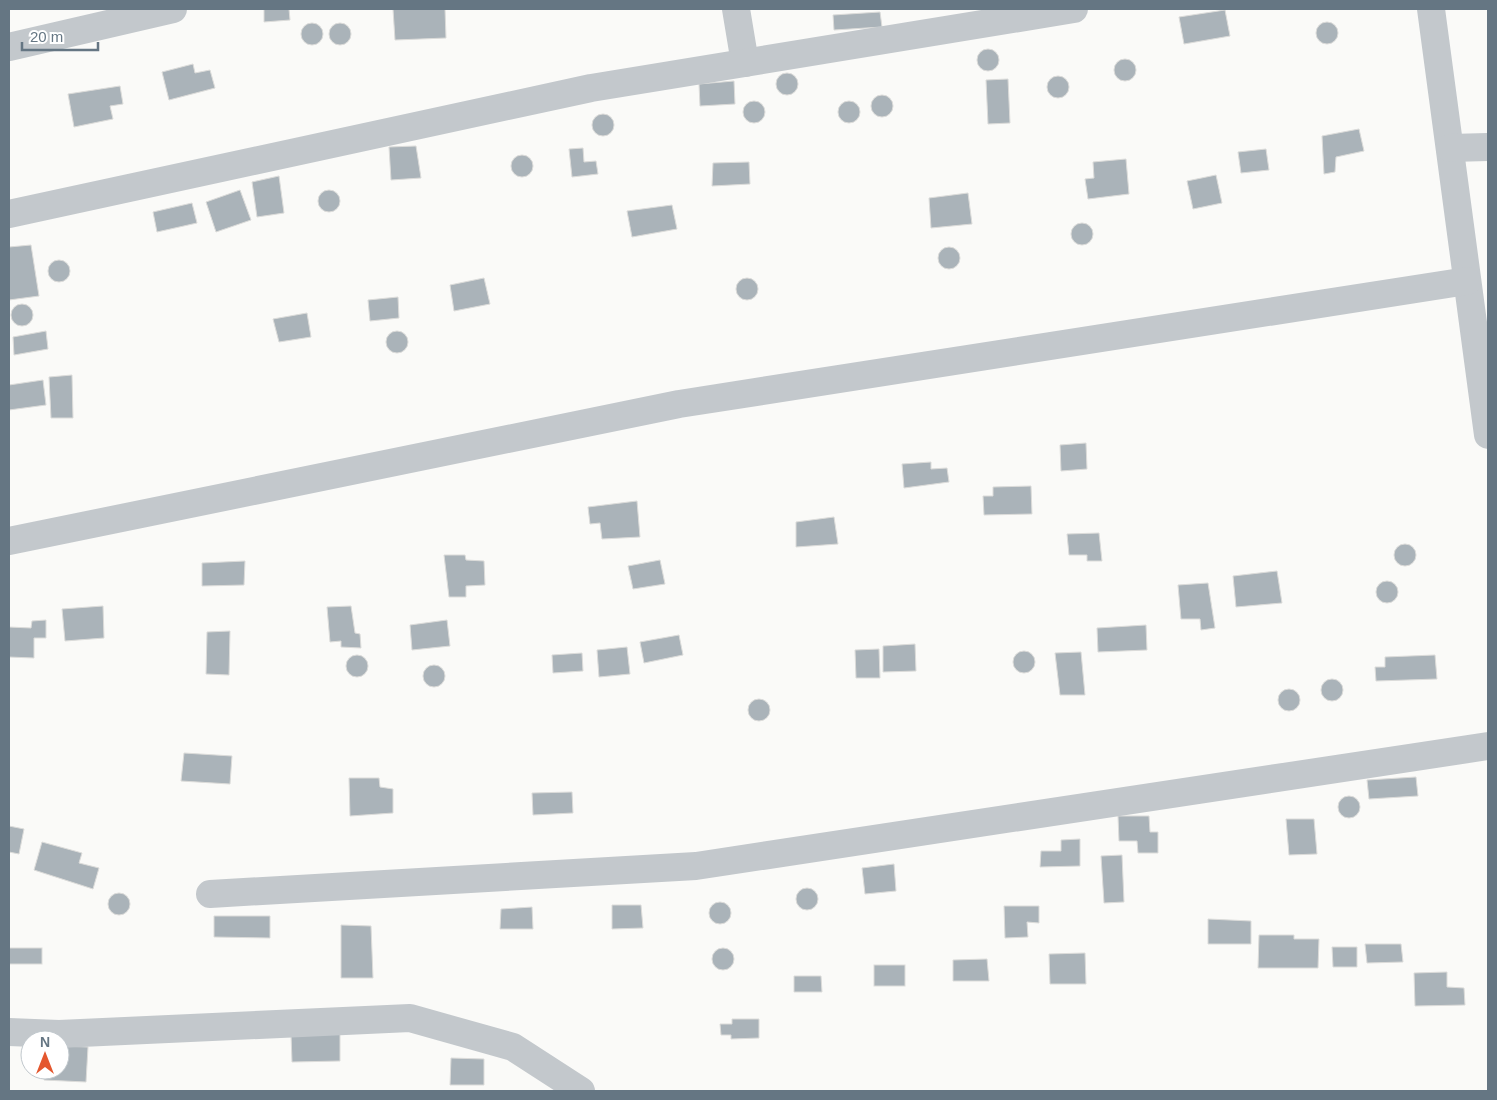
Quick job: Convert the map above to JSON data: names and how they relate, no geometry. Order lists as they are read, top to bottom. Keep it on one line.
{"scale_bar":"20 m","north":"top"}
